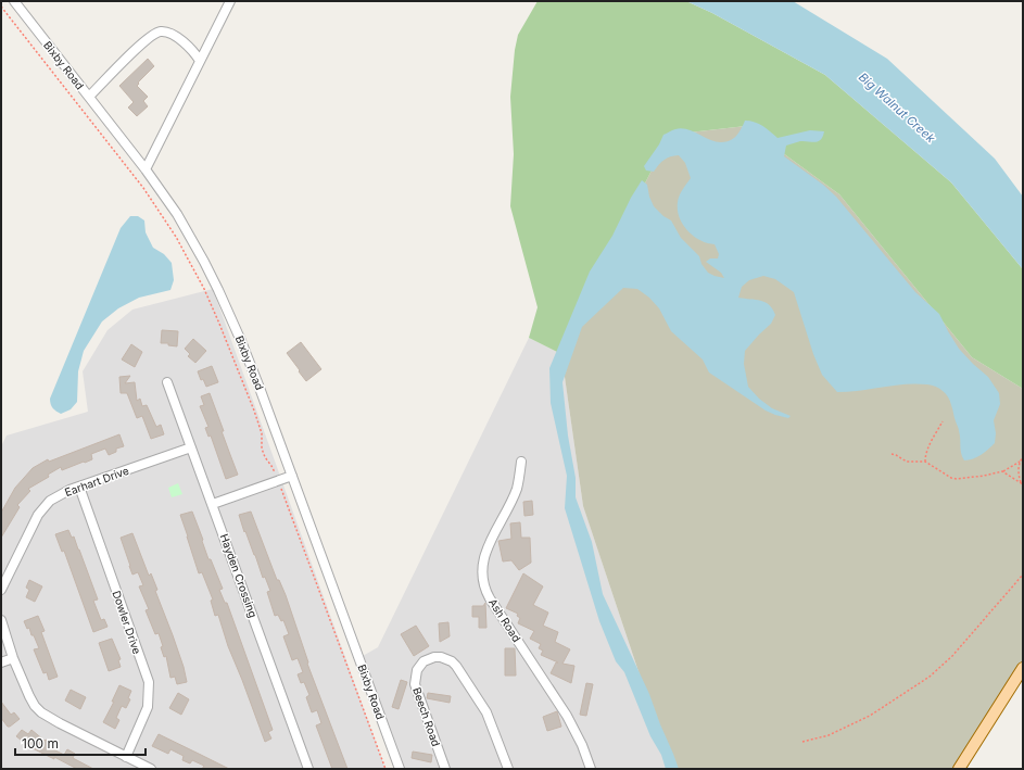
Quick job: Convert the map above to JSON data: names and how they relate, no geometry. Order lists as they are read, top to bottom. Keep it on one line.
{"streets":{"street":["Bixby Road","Earhart Drive","Hayden Crossing","Ash Road","Dowler Drive","Beech Road"]},"crossings":[["Earhart Drive","Hayden Crossing"],["Earhart Drive","Dowler Drive"]],"water":["Big Walnut Creek"],"scale_bar":"100 m"}
